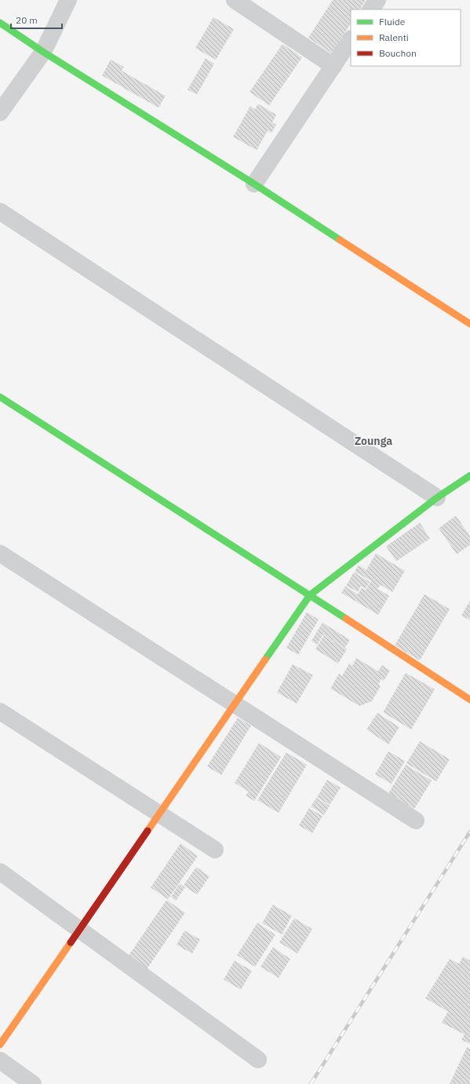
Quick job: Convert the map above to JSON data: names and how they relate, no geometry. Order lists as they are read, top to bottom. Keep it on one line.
{"districts":["Zounga"],"legend":["Fluide","Ralenti","Bouchon"],"scale_bar":"20 m"}
